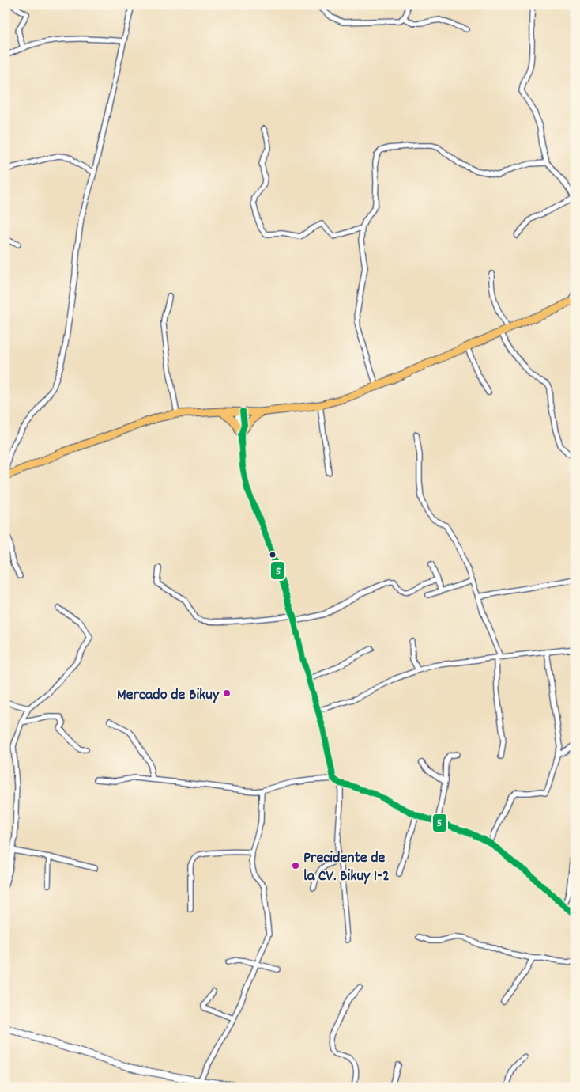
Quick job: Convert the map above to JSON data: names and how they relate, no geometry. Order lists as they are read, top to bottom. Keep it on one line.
{"places":["Mercado de Bikuy","Precidente de la CV. Bikuy 1-2"],"lines":["transit line 5"]}
